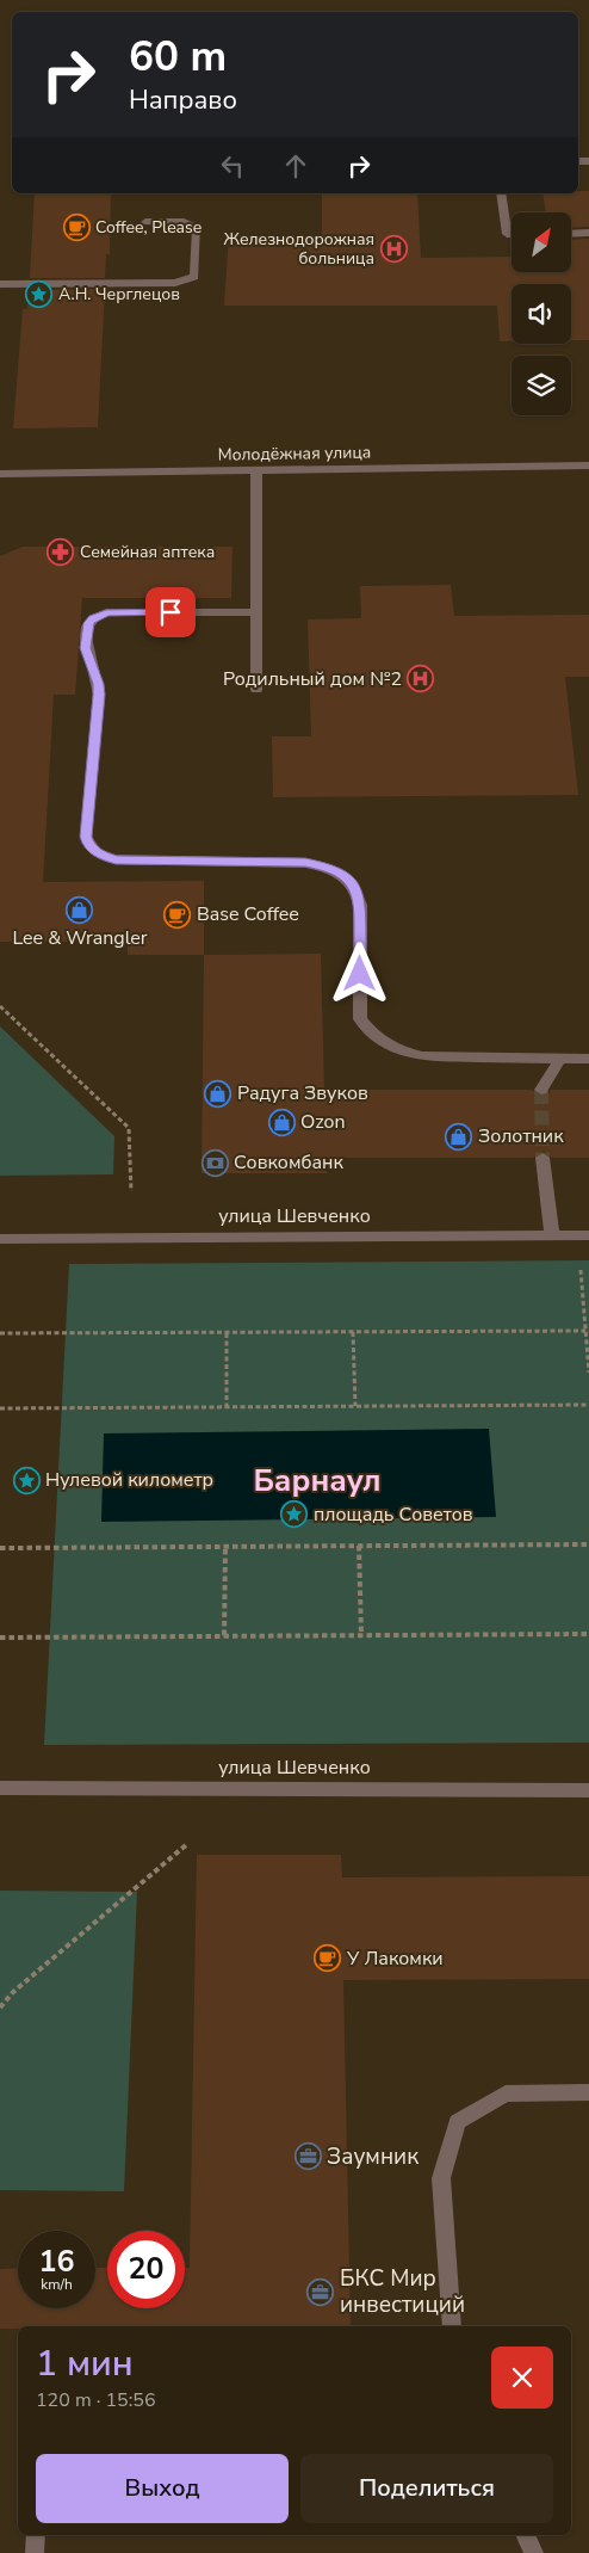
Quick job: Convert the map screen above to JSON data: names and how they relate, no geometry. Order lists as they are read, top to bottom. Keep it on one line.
{"streets":{"street":["Молодёжная улица","улица Шевченко"]},"districts":["Барнаул"],"places":{"cafe":["Coffee, Please","Base Coffee","У Лакомки"],"hospital":["Железнодорожная больница","Родильный дом №2"],"place":["А.Н. Черглецов","Нулевой километр","площадь Советов"],"pharmacy":["Семейная аптека"],"shop":["Lee & Wrangler","Радуга Звуков","Ozon","Золотник"],"bank":["Совкомбанк"],"office":["Заумник","БКС Мир инвестиций"]},"north":"top right","page":{"turn":["60 m","Направо"],"speed":"16 km/h","limit":"20","heading":["1 мин","120 m · 15:56"],"buttons":["Выход","Поделиться"]}}
